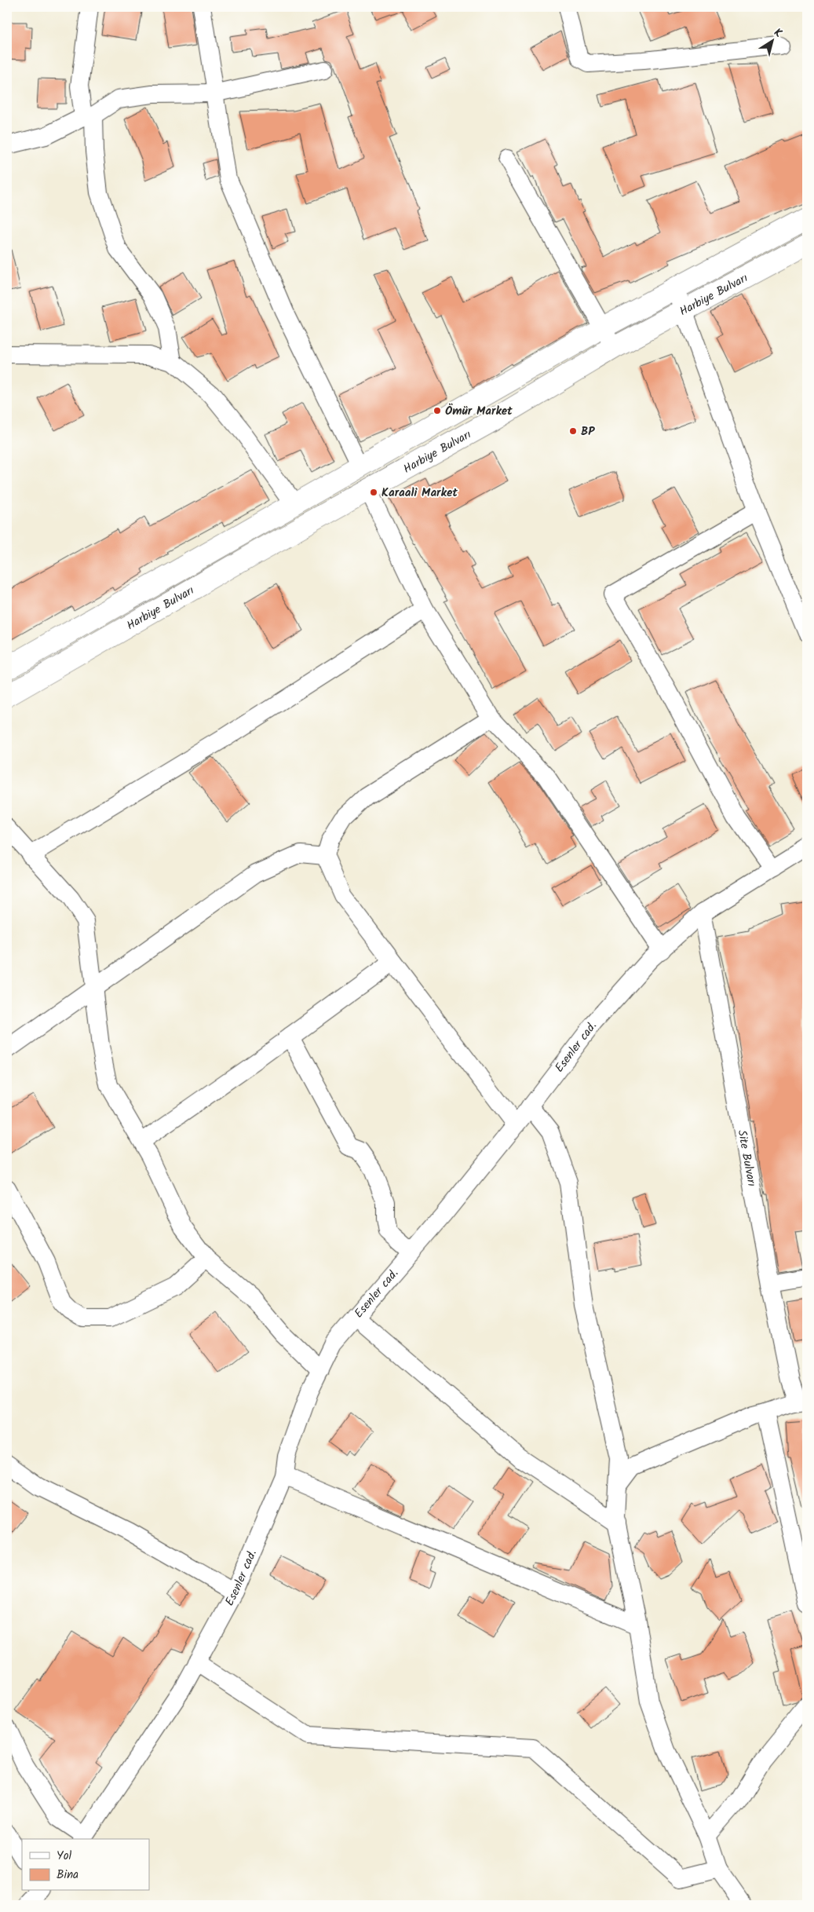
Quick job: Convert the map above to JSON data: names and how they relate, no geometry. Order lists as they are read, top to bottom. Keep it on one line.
{"streets":{"main road":["Harbiye Bulvarı"],"street":["Esenler cad.","Site Bulvarı"]},"crossings":[["Esenler cad.","Site Bulvarı"]],"places":["Ömür Market","BP","Karaali Market"],"legend":["Yol","Bina"],"north":"top right"}
